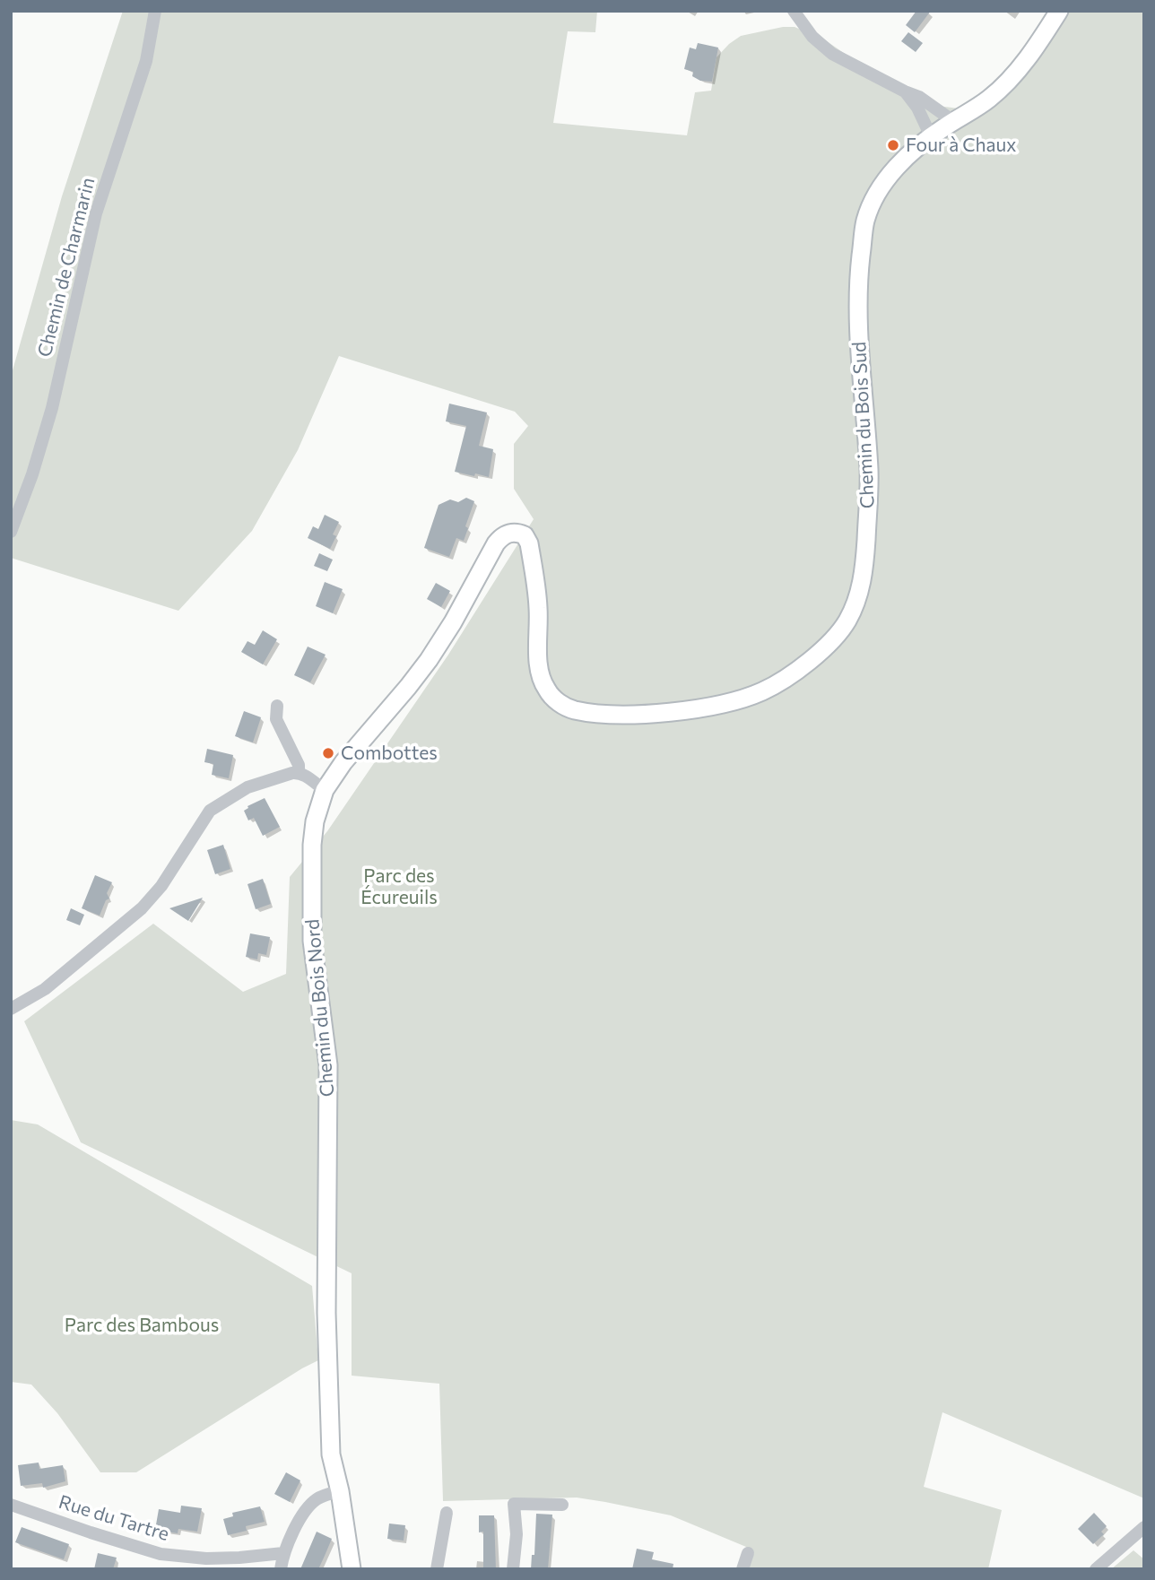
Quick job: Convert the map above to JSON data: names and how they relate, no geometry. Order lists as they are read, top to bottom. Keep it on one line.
{"streets":{"street":["Chemin de Charmarin","Chemin du Bois Sud","Chemin du Bois Nord","Rue du Tartre"]},"crossings":[["Chemin du Bois Sud","Chemin du Bois Nord"]],"parks":["Parc des Écureuils","Parc des Bambous"],"places":["Four à Chaux","Combottes"]}
